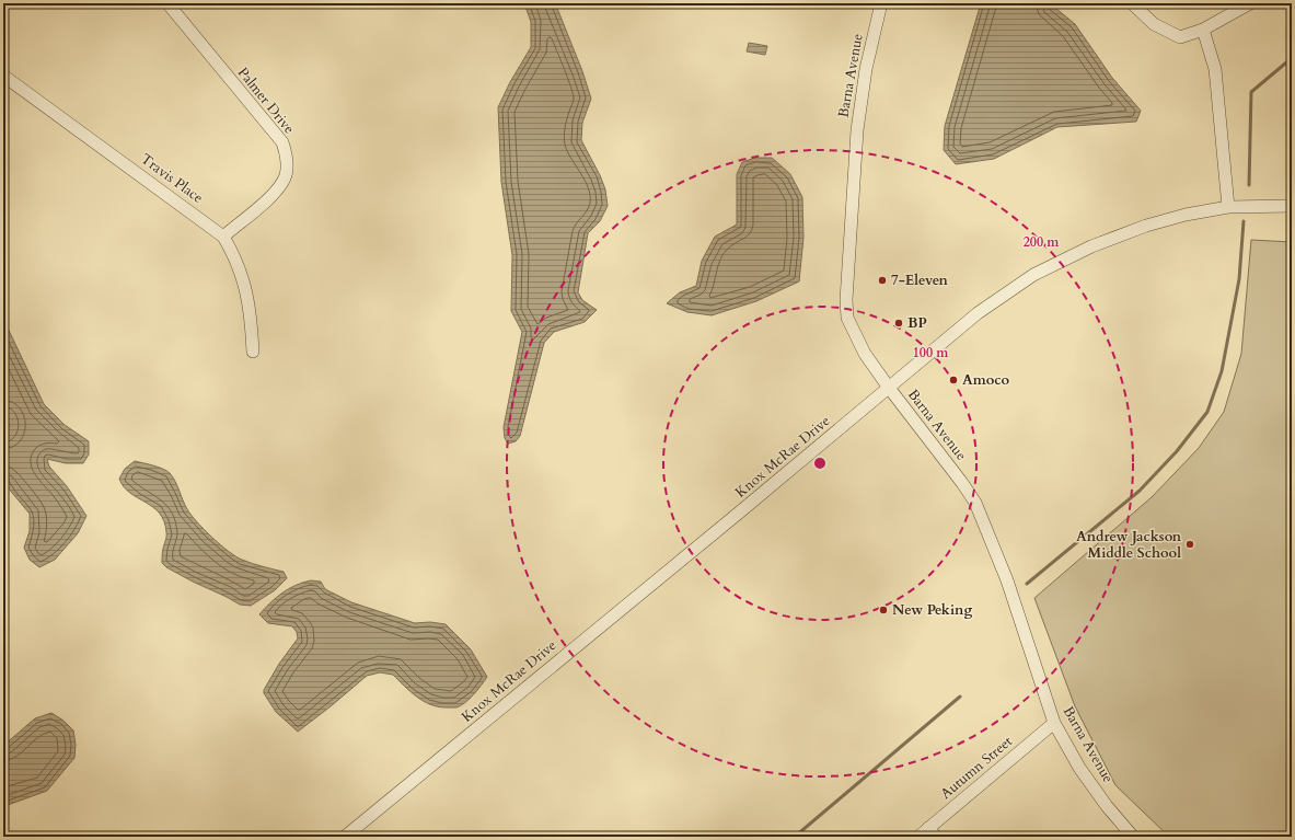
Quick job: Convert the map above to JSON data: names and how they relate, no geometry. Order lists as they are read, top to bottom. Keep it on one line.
{"streets":{"street":["Barna Avenue","Palmer Drive","Travis Place","Knox McRae Drive","Autumn Street"]},"crossings":[["Barna Avenue","Knox McRae Drive"],["Barna Avenue","Autumn Street"],["Palmer Drive","Travis Place"]],"places":["7-Eleven","BP","Amoco","Andrew Jackson Middle School","New Peking"],"rings":["200 m","100 m"]}
